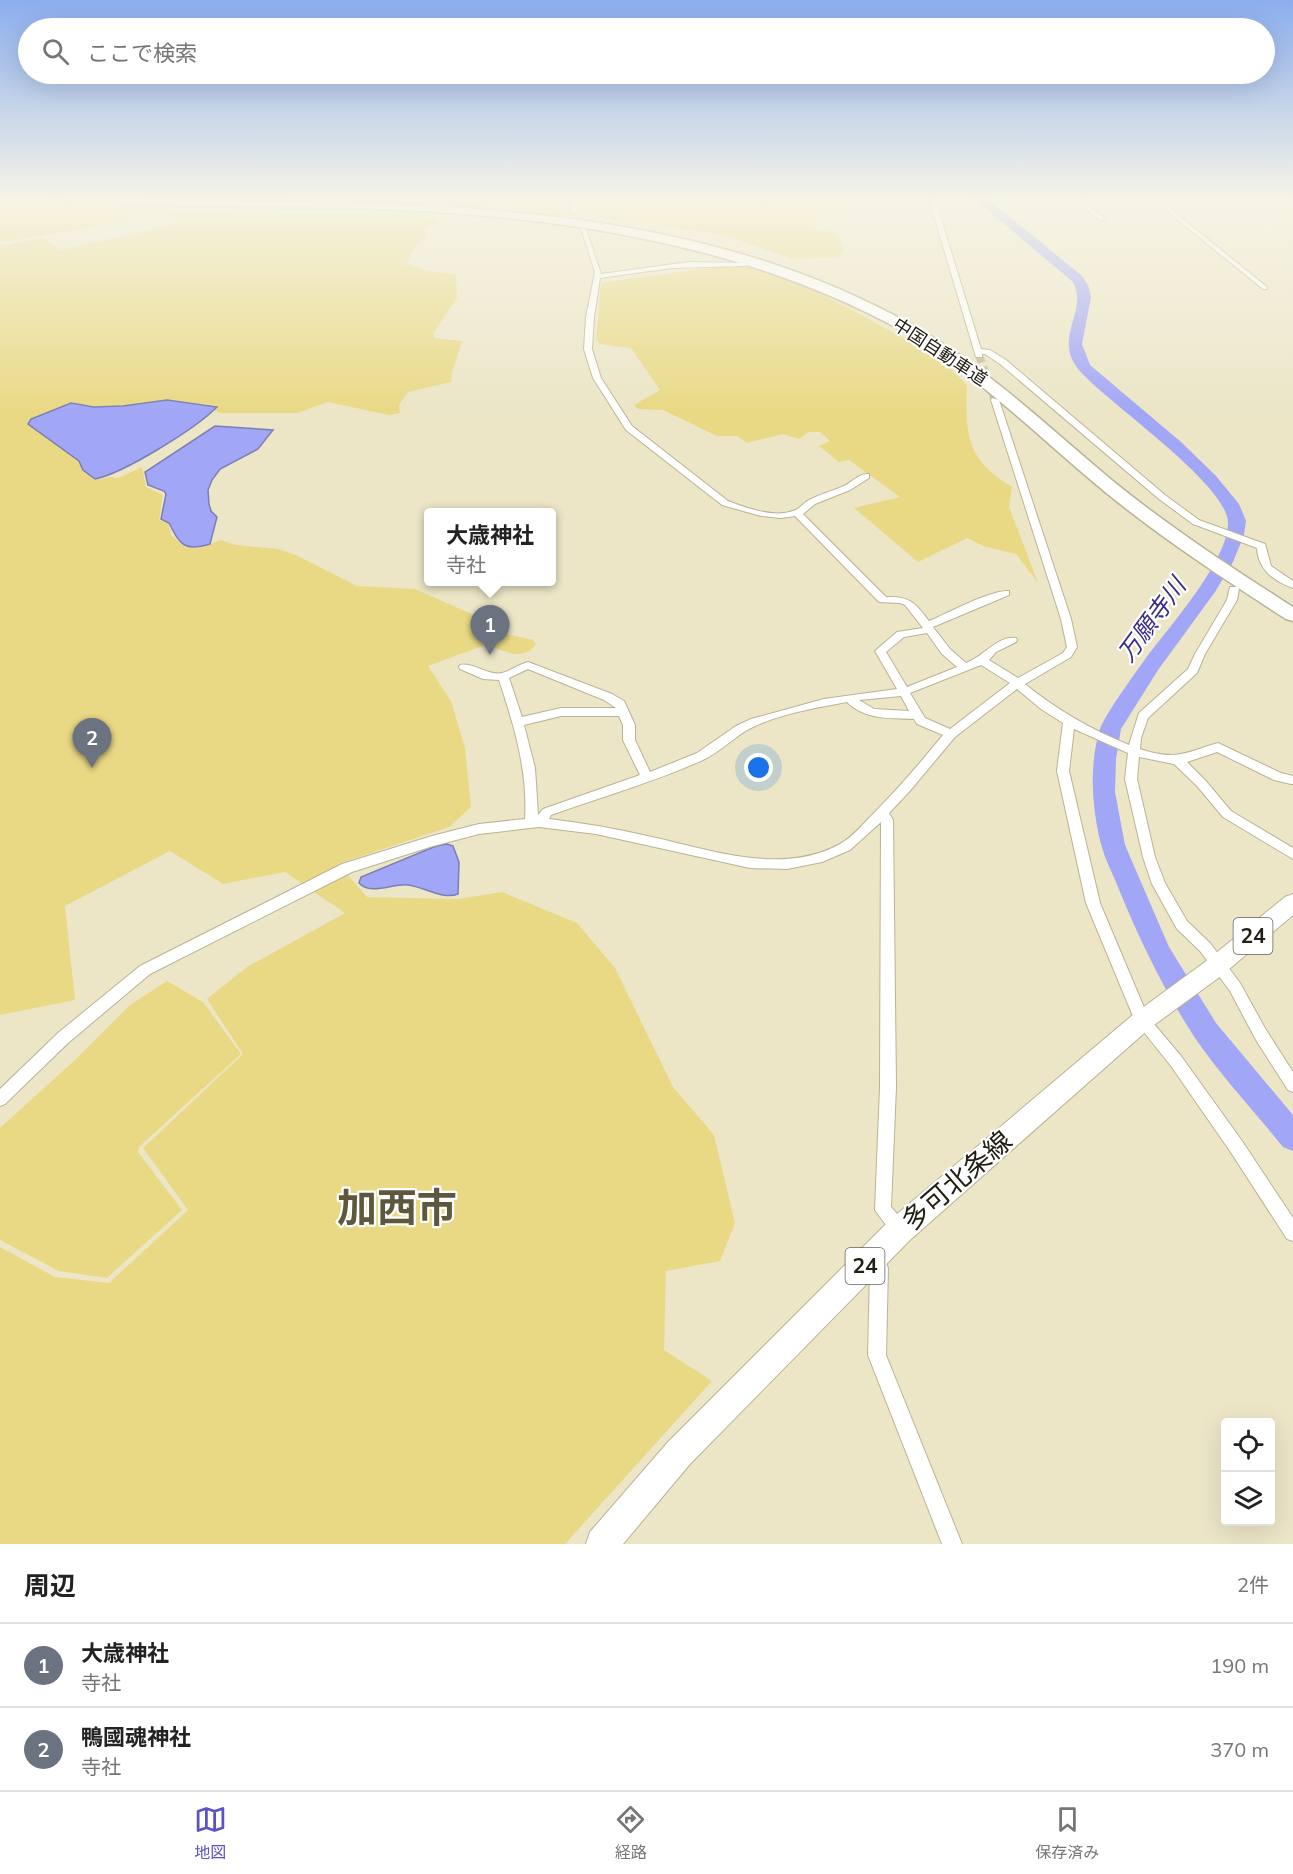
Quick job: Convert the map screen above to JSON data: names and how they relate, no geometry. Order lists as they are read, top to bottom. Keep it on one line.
{"streets":{"highway":["中国自動車道"],"main road":["24","多可北条線"]},"districts":["加西市"],"water":["万願寺川"],"page":{"search":"ここで検索","popup":["大歳神社","寺社"],"pins":["1","2"],"heading":["周辺","2件"],"list":[{"mark":"1","name":"大歳神社","note":"寺社","value":"190 m"},{"mark":"2","name":"鴨國魂神社","note":"寺社","value":"370 m"}],"nav":["地図","経路","保存済み"]}}
